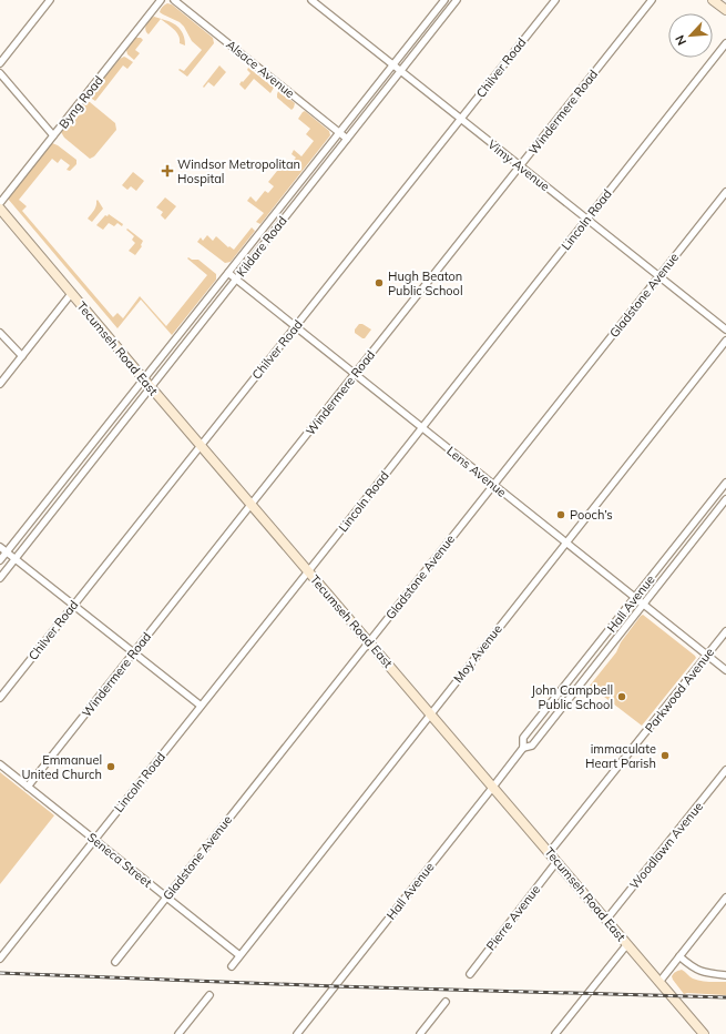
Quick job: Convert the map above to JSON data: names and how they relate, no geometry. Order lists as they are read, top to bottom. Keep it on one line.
{"streets":{"main road":["Tecumseh Road East"],"street":["Chilver Road","Alsace Avenue","Byng Road","Windermere Road","Vimy Avenue","Lincoln Road","Kildare Road","Gladstone Avenue","Lens Avenue","Hall Avenue","Moy Avenue","Parkwood Avenue","Woodlawn Avenue","Seneca Street","Pierre Avenue"]},"crossings":[["Chilver Road","Vimy Avenue"],["Chilver Road","Tecumseh Road East"],["Chilver Road","Lens Avenue"],["Alsace Avenue","Kildare Road"],["Windermere Road","Vimy Avenue"],["Windermere Road","Tecumseh Road East"],["Windermere Road","Lens Avenue"],["Windermere Road","Seneca Street"],["Vimy Avenue","Lincoln Road"],["Vimy Avenue","Kildare Road"],["Vimy Avenue","Gladstone Avenue"],["Lincoln Road","Tecumseh Road East"],["Lincoln Road","Lens Avenue"],["Lincoln Road","Seneca Street"],["Kildare Road","Tecumseh Road East"],["Kildare Road","Lens Avenue"],["Gladstone Avenue","Tecumseh Road East"],["Gladstone Avenue","Lens Avenue"],["Gladstone Avenue","Seneca Street"],["Tecumseh Road East","Hall Avenue"],["Tecumseh Road East","Moy Avenue"],["Tecumseh Road East","Parkwood Avenue"],["Tecumseh Road East","Woodlawn Avenue"],["Tecumseh Road East","Pierre Avenue"],["Lens Avenue","Hall Avenue"],["Lens Avenue","Moy Avenue"],["Lens Avenue","Parkwood Avenue"],["Moy Avenue","Seneca Street"]],"places":{"health":["Windsor Metropolitan Hospital"],"other":["Hugh Beaton Public School","Pooch’s","John Campbell Public School","immaculate Heart Parish","Emmanuel United Church"]},"north":"bottom left"}
